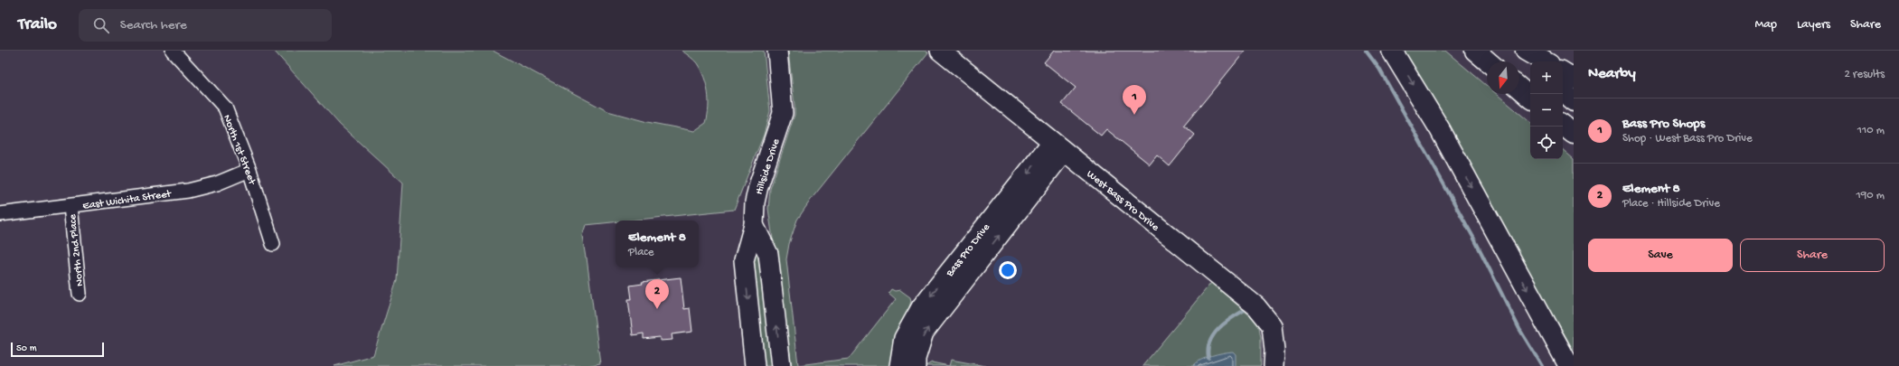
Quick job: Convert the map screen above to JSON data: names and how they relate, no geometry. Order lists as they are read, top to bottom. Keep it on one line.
{"streets":{"street":["North 1st Street","Hillside Drive","East Wichita Street","West Bass Pro Drive","Bass Pro Drive","North 2nd Place"]},"crossings":[["North 1st Street","East Wichita Street"],["East Wichita Street","North 2nd Place"],["West Bass Pro Drive","Bass Pro Drive"]],"scale_bar":"50 m","north":"bottom","page":{"header":"Trailo","search":"Search here","nav":["Map","Layers","Share"],"heading":["Nearby","2 results"],"map_buttons":["+","−"],"pins":["1","2"],"list":[{"mark":"1","name":"Bass Pro Shops","note":"Shop · West Bass Pro Drive","value":"110 m"},{"mark":"2","name":"Element 8","note":"Place · Hillside Drive","value":"190 m"}],"popup":["Element 8","Place"],"buttons":["Save","Share"],"scale":"50 m"}}
